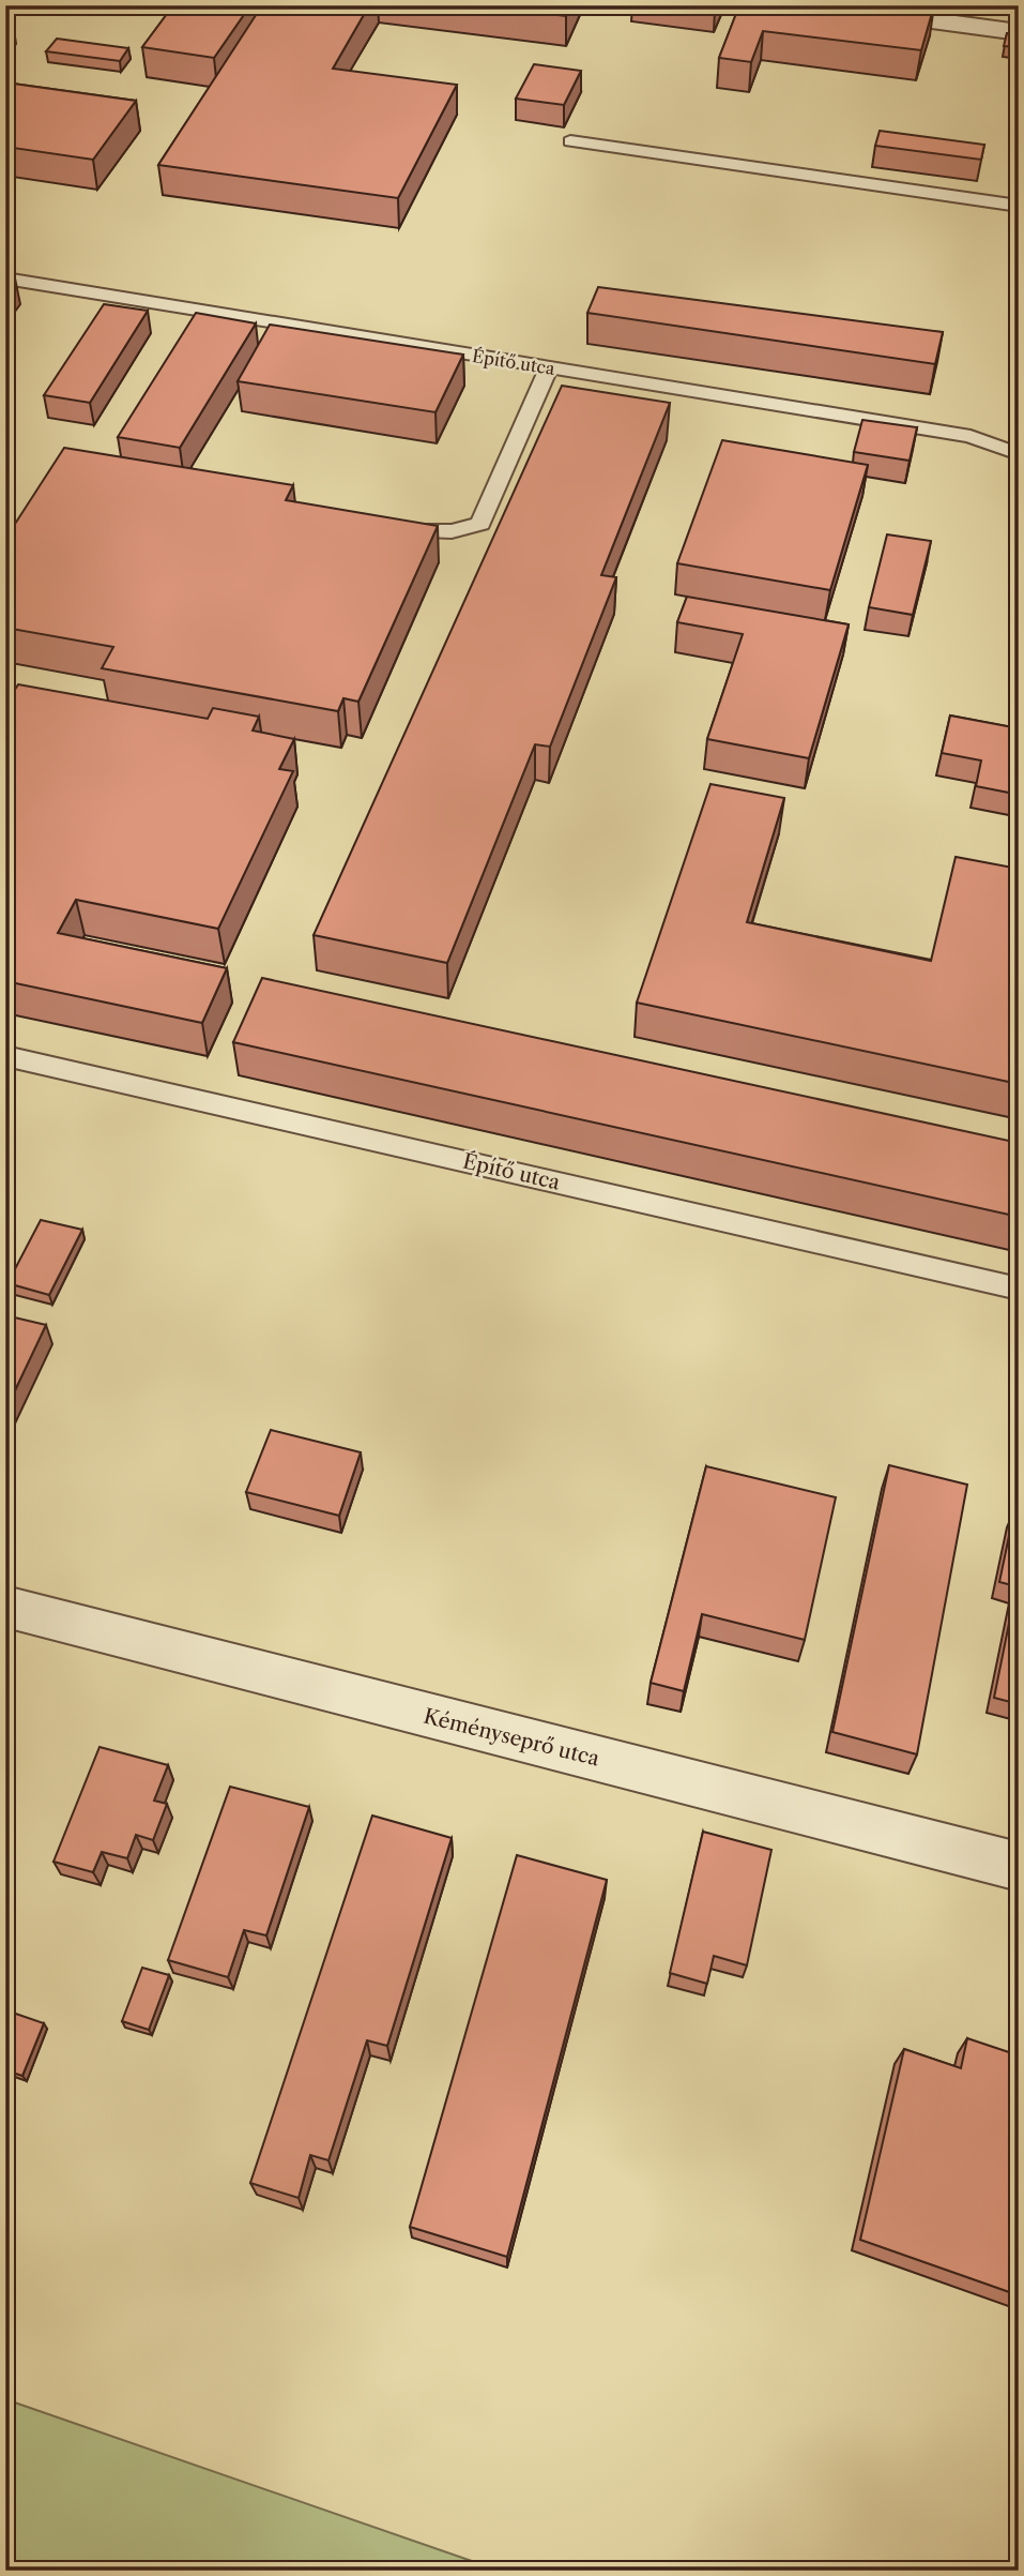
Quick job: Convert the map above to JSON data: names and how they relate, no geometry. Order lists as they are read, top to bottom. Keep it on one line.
{"streets":{"street":["Kéményseprő utca"],"lane":["Építő utca"]}}
